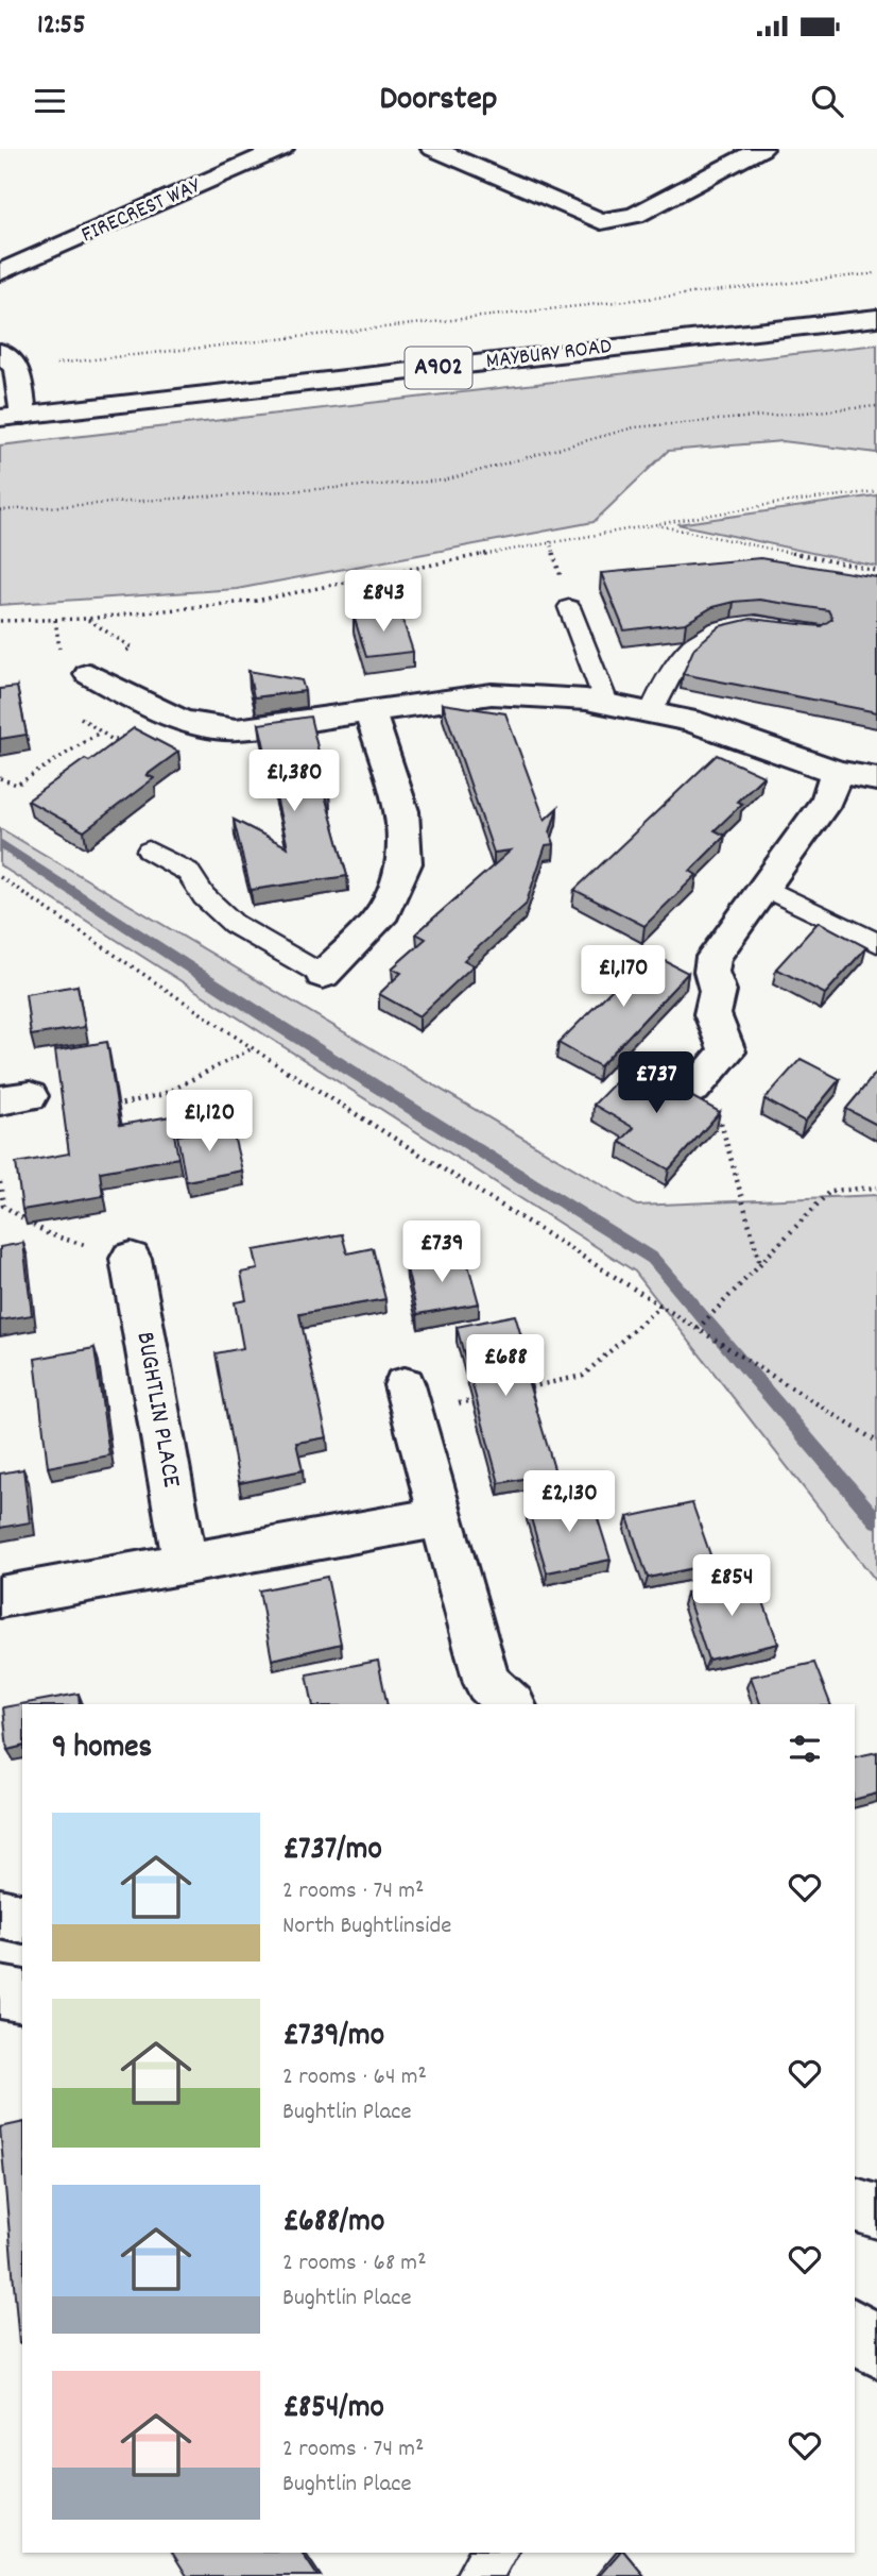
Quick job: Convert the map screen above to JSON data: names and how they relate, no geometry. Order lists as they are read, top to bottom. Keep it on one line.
{"streets":{"street":["FIRECREST WAY","MAYBURY ROAD","A902","BUGHTLIN PLACE"]},"page":{"status":"12:55","header":"Doorstep","price":["£843","£1,380","£1,170","£737","£1,120","£739","£688","£2,130","£854"],"heading":"9 homes","list":[{"name":"£737/mo","note":"2 rooms · 74 m² · North Bughtlinside"},{"name":"£739/mo","note":"2 rooms · 64 m² · Bughtlin Place"},{"name":"£688/mo","note":"2 rooms · 68 m² · Bughtlin Place"},{"name":"£854/mo","note":"2 rooms · 74 m² · Bughtlin Place"}]}}
